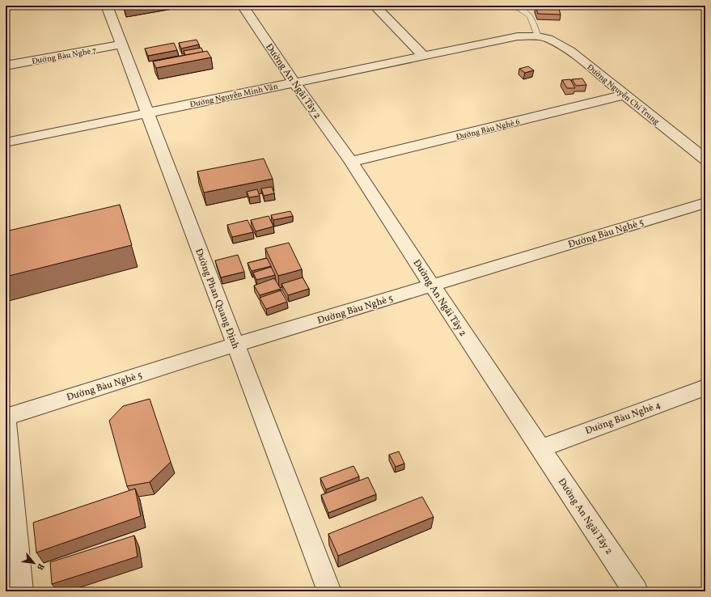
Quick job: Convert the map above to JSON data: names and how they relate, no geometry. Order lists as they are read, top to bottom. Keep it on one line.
{"streets":{"street":["Đường Bàu Nghè 7","Đường An Ngãi Tây 2","Đường Nguyễn Chí Trung","Đường Nguyễn Minh Vân","Đường Bàu Nghè 6","Đường Bàu Nghè 5","Đường Phan Quang Định","Đường Bàu Nghè 4"]},"crossings":[["Đường Bàu Nghè 7","Đường Phan Quang Định"],["Đường An Ngãi Tây 2","Đường Nguyễn Minh Vân"],["Đường An Ngãi Tây 2","Đường Bàu Nghè 6"],["Đường An Ngãi Tây 2","Đường Bàu Nghè 5"],["Đường An Ngãi Tây 2","Đường Bàu Nghè 4"],["Đường Nguyễn Chí Trung","Đường Nguyễn Minh Vân"],["Đường Nguyễn Chí Trung","Đường Bàu Nghè 6"],["Đường Nguyễn Minh Vân","Đường Phan Quang Định"],["Đường Bàu Nghè 5","Đường Phan Quang Định"]],"north":"bottom right"}
